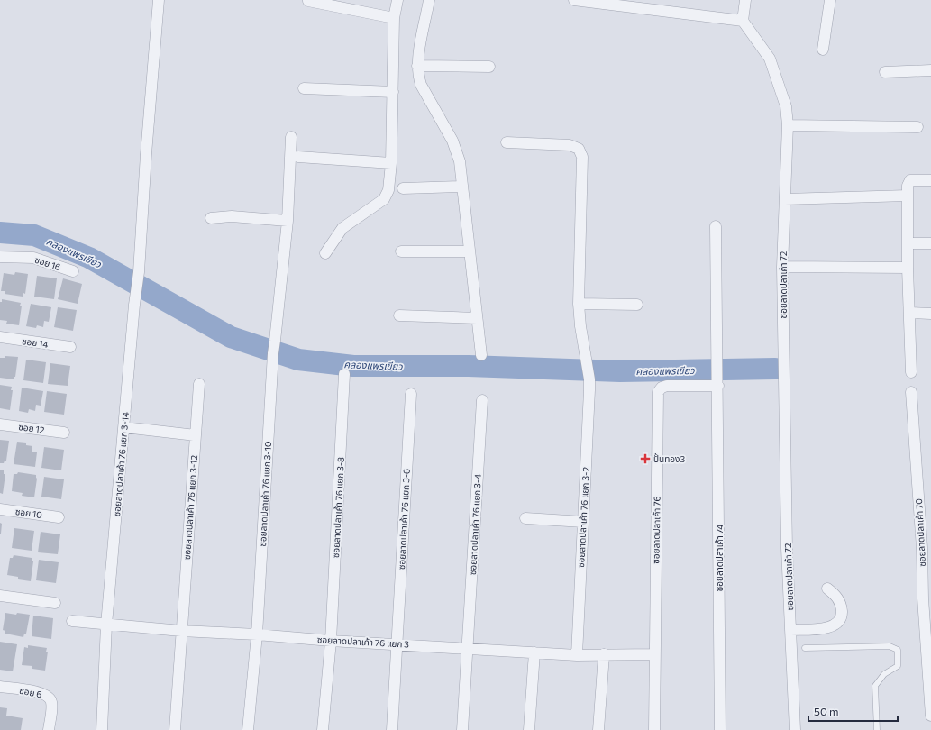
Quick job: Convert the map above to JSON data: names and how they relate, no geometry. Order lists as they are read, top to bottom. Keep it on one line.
{"streets":{"street":["ซอย 16","ซอยลาดปลาเค้า 72","ซอย 14","ซอย 12","ซอยลาดปลาเค้า 76 แยก 3-14","ซอยลาดปลาเค้า 76 แยก 3-10","ซอยลาดปลาเค้า 76 แยก 3-12","ซอยลาดปลาเค้า 76 แยก 3-8","ซอย 10","ซอยลาดปลาเค้า 76 แยก 3-2","ซอยลาดปลาเค้า 76 แยก 3-6","ซอยลาดปลาเค้า 76 แยก 3-4","ซอยลาดปลาเค้า 76","ซอยลาดปลาเค้า 70","ซอยลาดปลาเค้า 74","ซอยลาดปลาเค้า 76 แยก 3","ซอย 6"]},"crossings":[["ซอยลาดปลาเค้า 76 แยก 3-14","ซอยลาดปลาเค้า 76 แยก 3"],["ซอยลาดปลาเค้า 76 แยก 3-10","ซอยลาดปลาเค้า 76 แยก 3"],["ซอยลาดปลาเค้า 76 แยก 3-12","ซอยลาดปลาเค้า 76 แยก 3"],["ซอยลาดปลาเค้า 76 แยก 3-8","ซอยลาดปลาเค้า 76 แยก 3"],["ซอยลาดปลาเค้า 76 แยก 3-2","ซอยลาดปลาเค้า 76 แยก 3"],["ซอยลาดปลาเค้า 76 แยก 3-6","ซอยลาดปลาเค้า 76 แยก 3"],["ซอยลาดปลาเค้า 76 แยก 3-4","ซอยลาดปลาเค้า 76 แยก 3"],["ซอยลาดปลาเค้า 76","ซอยลาดปลาเค้า 74"],["ซอยลาดปลาเค้า 76","ซอยลาดปลาเค้า 76 แยก 3"]],"water":["คลองแพรเขียว"],"places":{"health":["ปั้นทอง3"]},"scale_bar":"50 m"}
